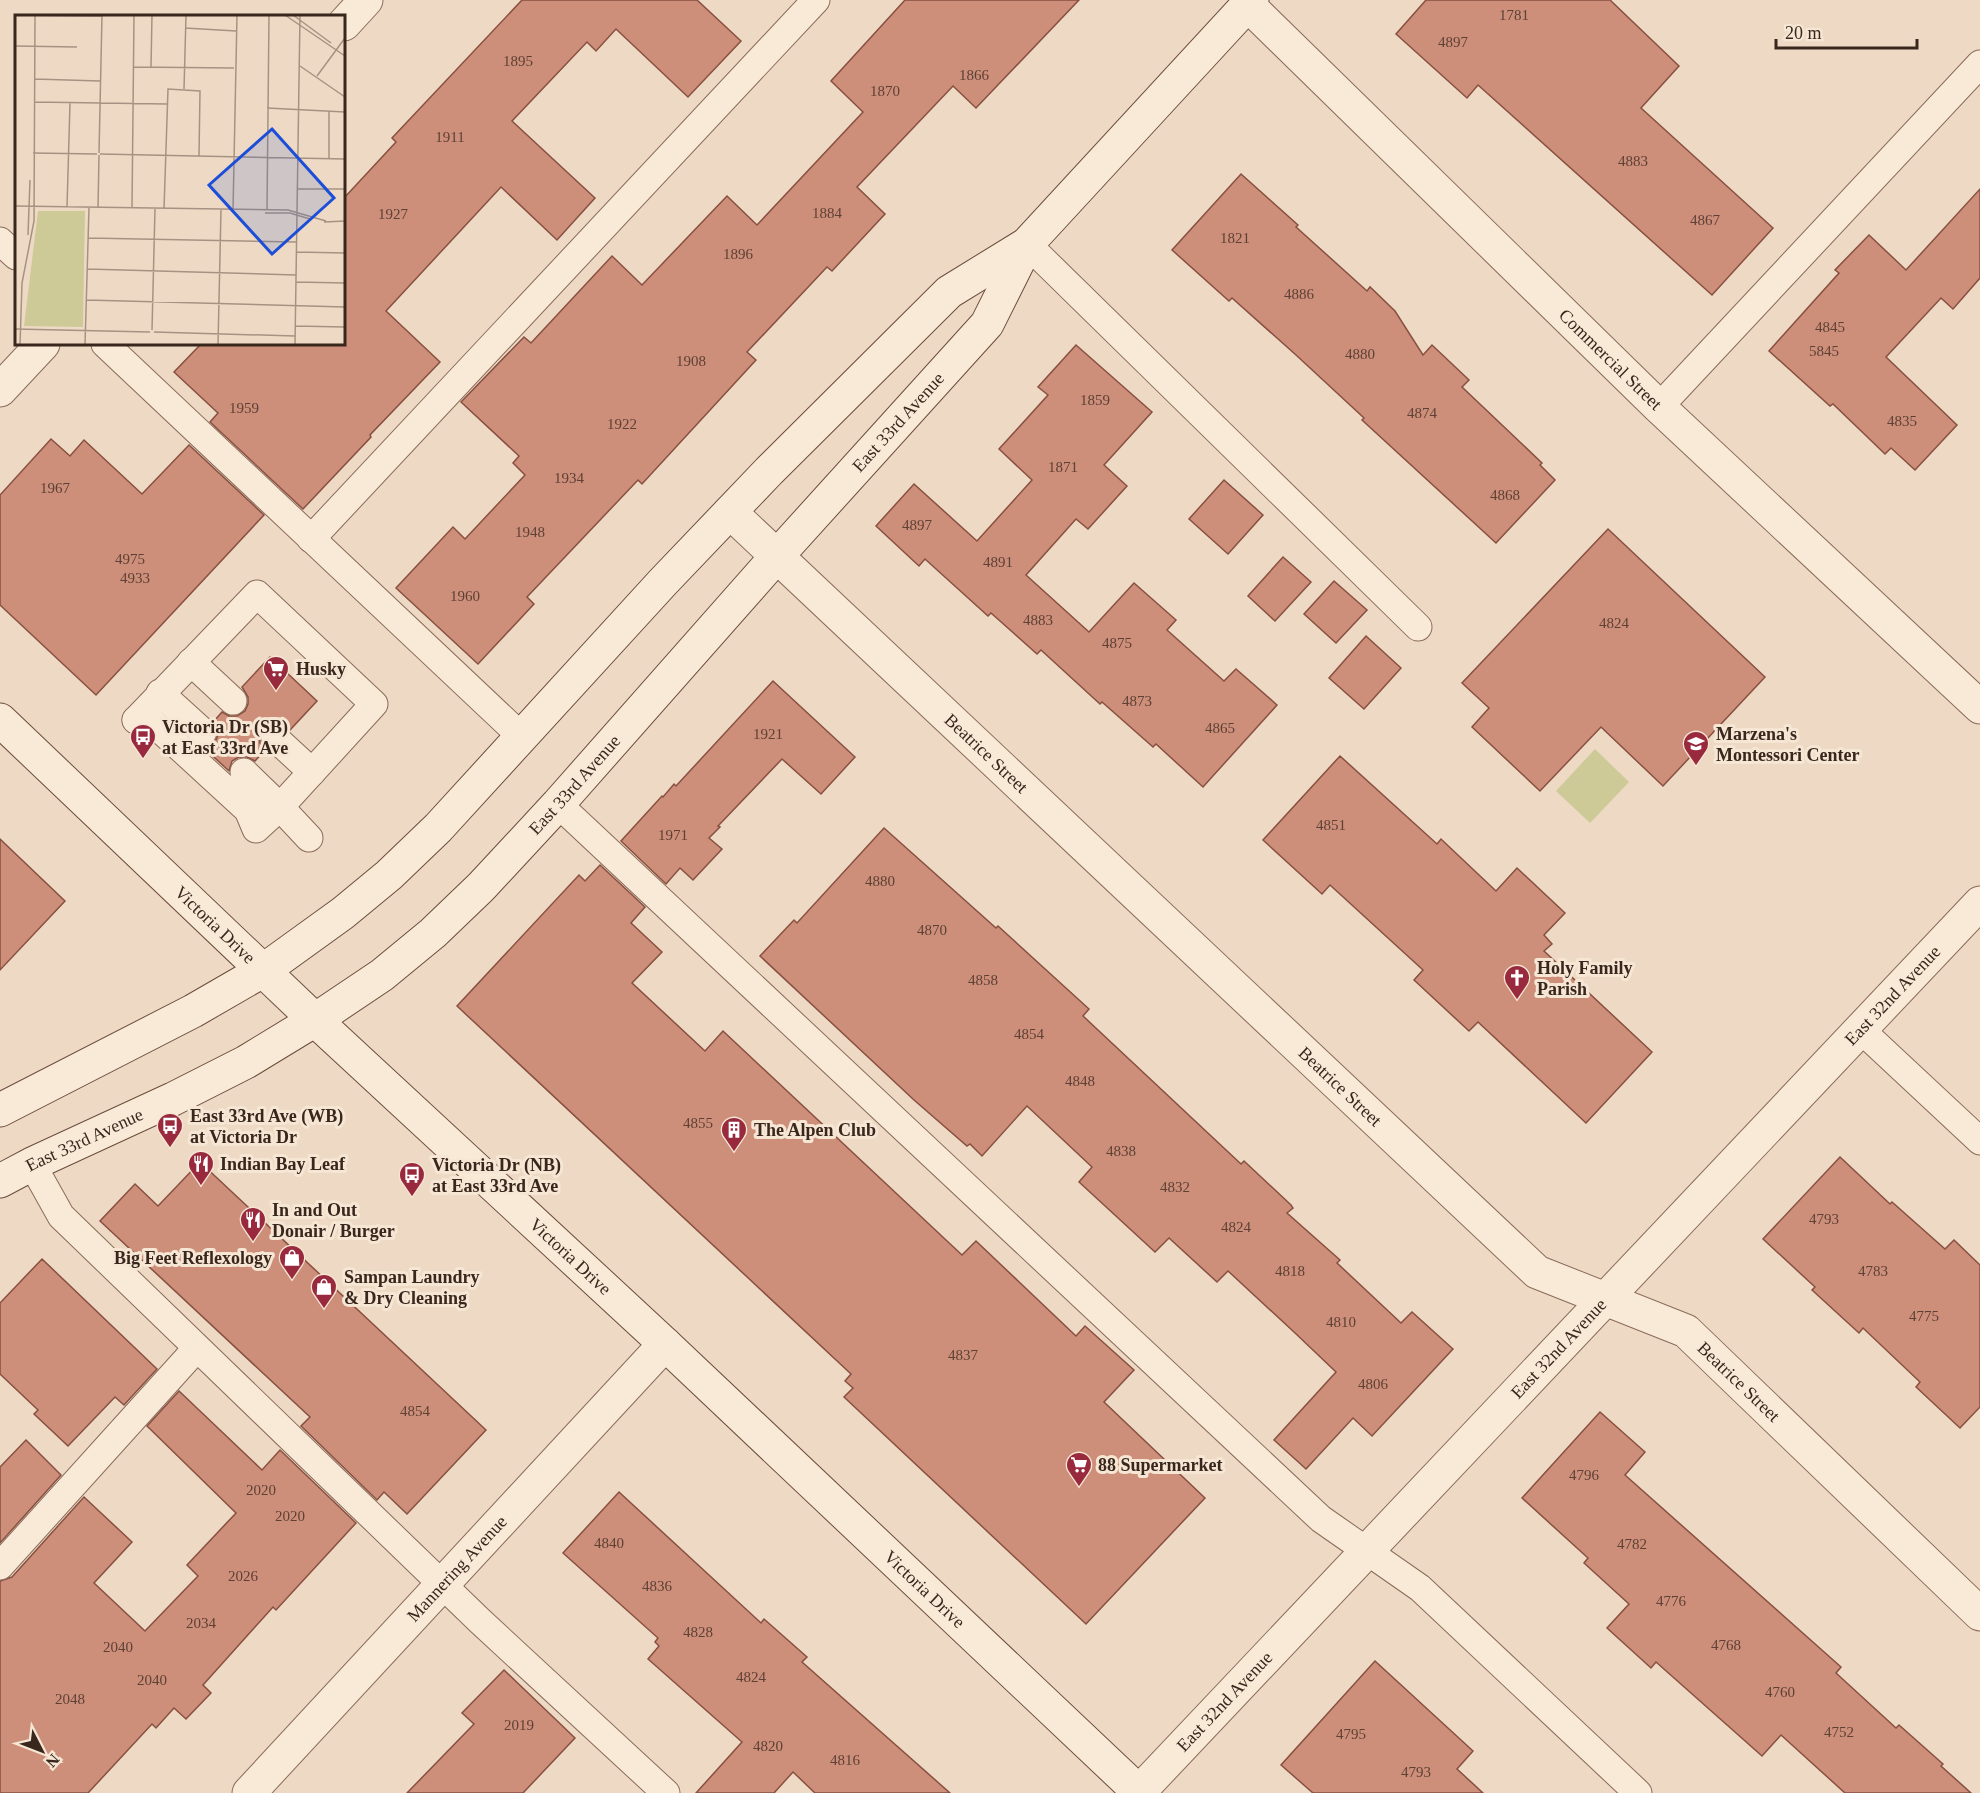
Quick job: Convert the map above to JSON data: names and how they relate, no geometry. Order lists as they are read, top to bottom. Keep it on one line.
{"streets":{"street":["Commercial Street","East 33rd Avenue","Beatrice Street","Victoria Drive","East 32nd Avenue","Mannering Avenue"]},"crossings":[["Commercial Street","East 33rd Avenue"],["East 33rd Avenue","Beatrice Street"],["East 33rd Avenue","Victoria Drive"],["Beatrice Street","East 32nd Avenue"],["Victoria Drive","East 32nd Avenue"],["Victoria Drive","Mannering Avenue"]],"places":{"supermarket":["Husky","88 Supermarket"],"bus stop":["Victoria Dr (SB) at East 33rd Ave","East 33rd Ave (WB) at Victoria Dr","Victoria Dr (NB) at East 33rd Ave"],"school or university":["Marzena's Montessori Center"],"church":["Holy Family Parish"],"building":["The Alpen Club"],"restaurant":["Indian Bay Leaf","In and Out Donair / Burger"],"shop":["Big Feet Reflexology","Sampan Laundry & Dry Cleaning"]},"house_numbers":["1781","4897","1895","1866","1870","1911","4883","1884","1927","4867","1821","1896","4886","4845","5845","4880","1908","1859","1959","4874","4835","1922","1871","1934","1967","4868","4897","1948","4975","4891","4933","1960","4883","4824","4875","4873","4865","1921","4851","1971","4880","4870","4858","4854","4848","4855","4838","4832","4793","4824","4818","4783","4775","4810","4837","4806","4854","4796","2020","2020","4840","4782","2026","4836","4776","2034","4828","4768","2040","4824","2040","4760","2048","2019","4752","4795","4820","4816","4793"],"scale_bar":"20 m","north":"bottom right"}
